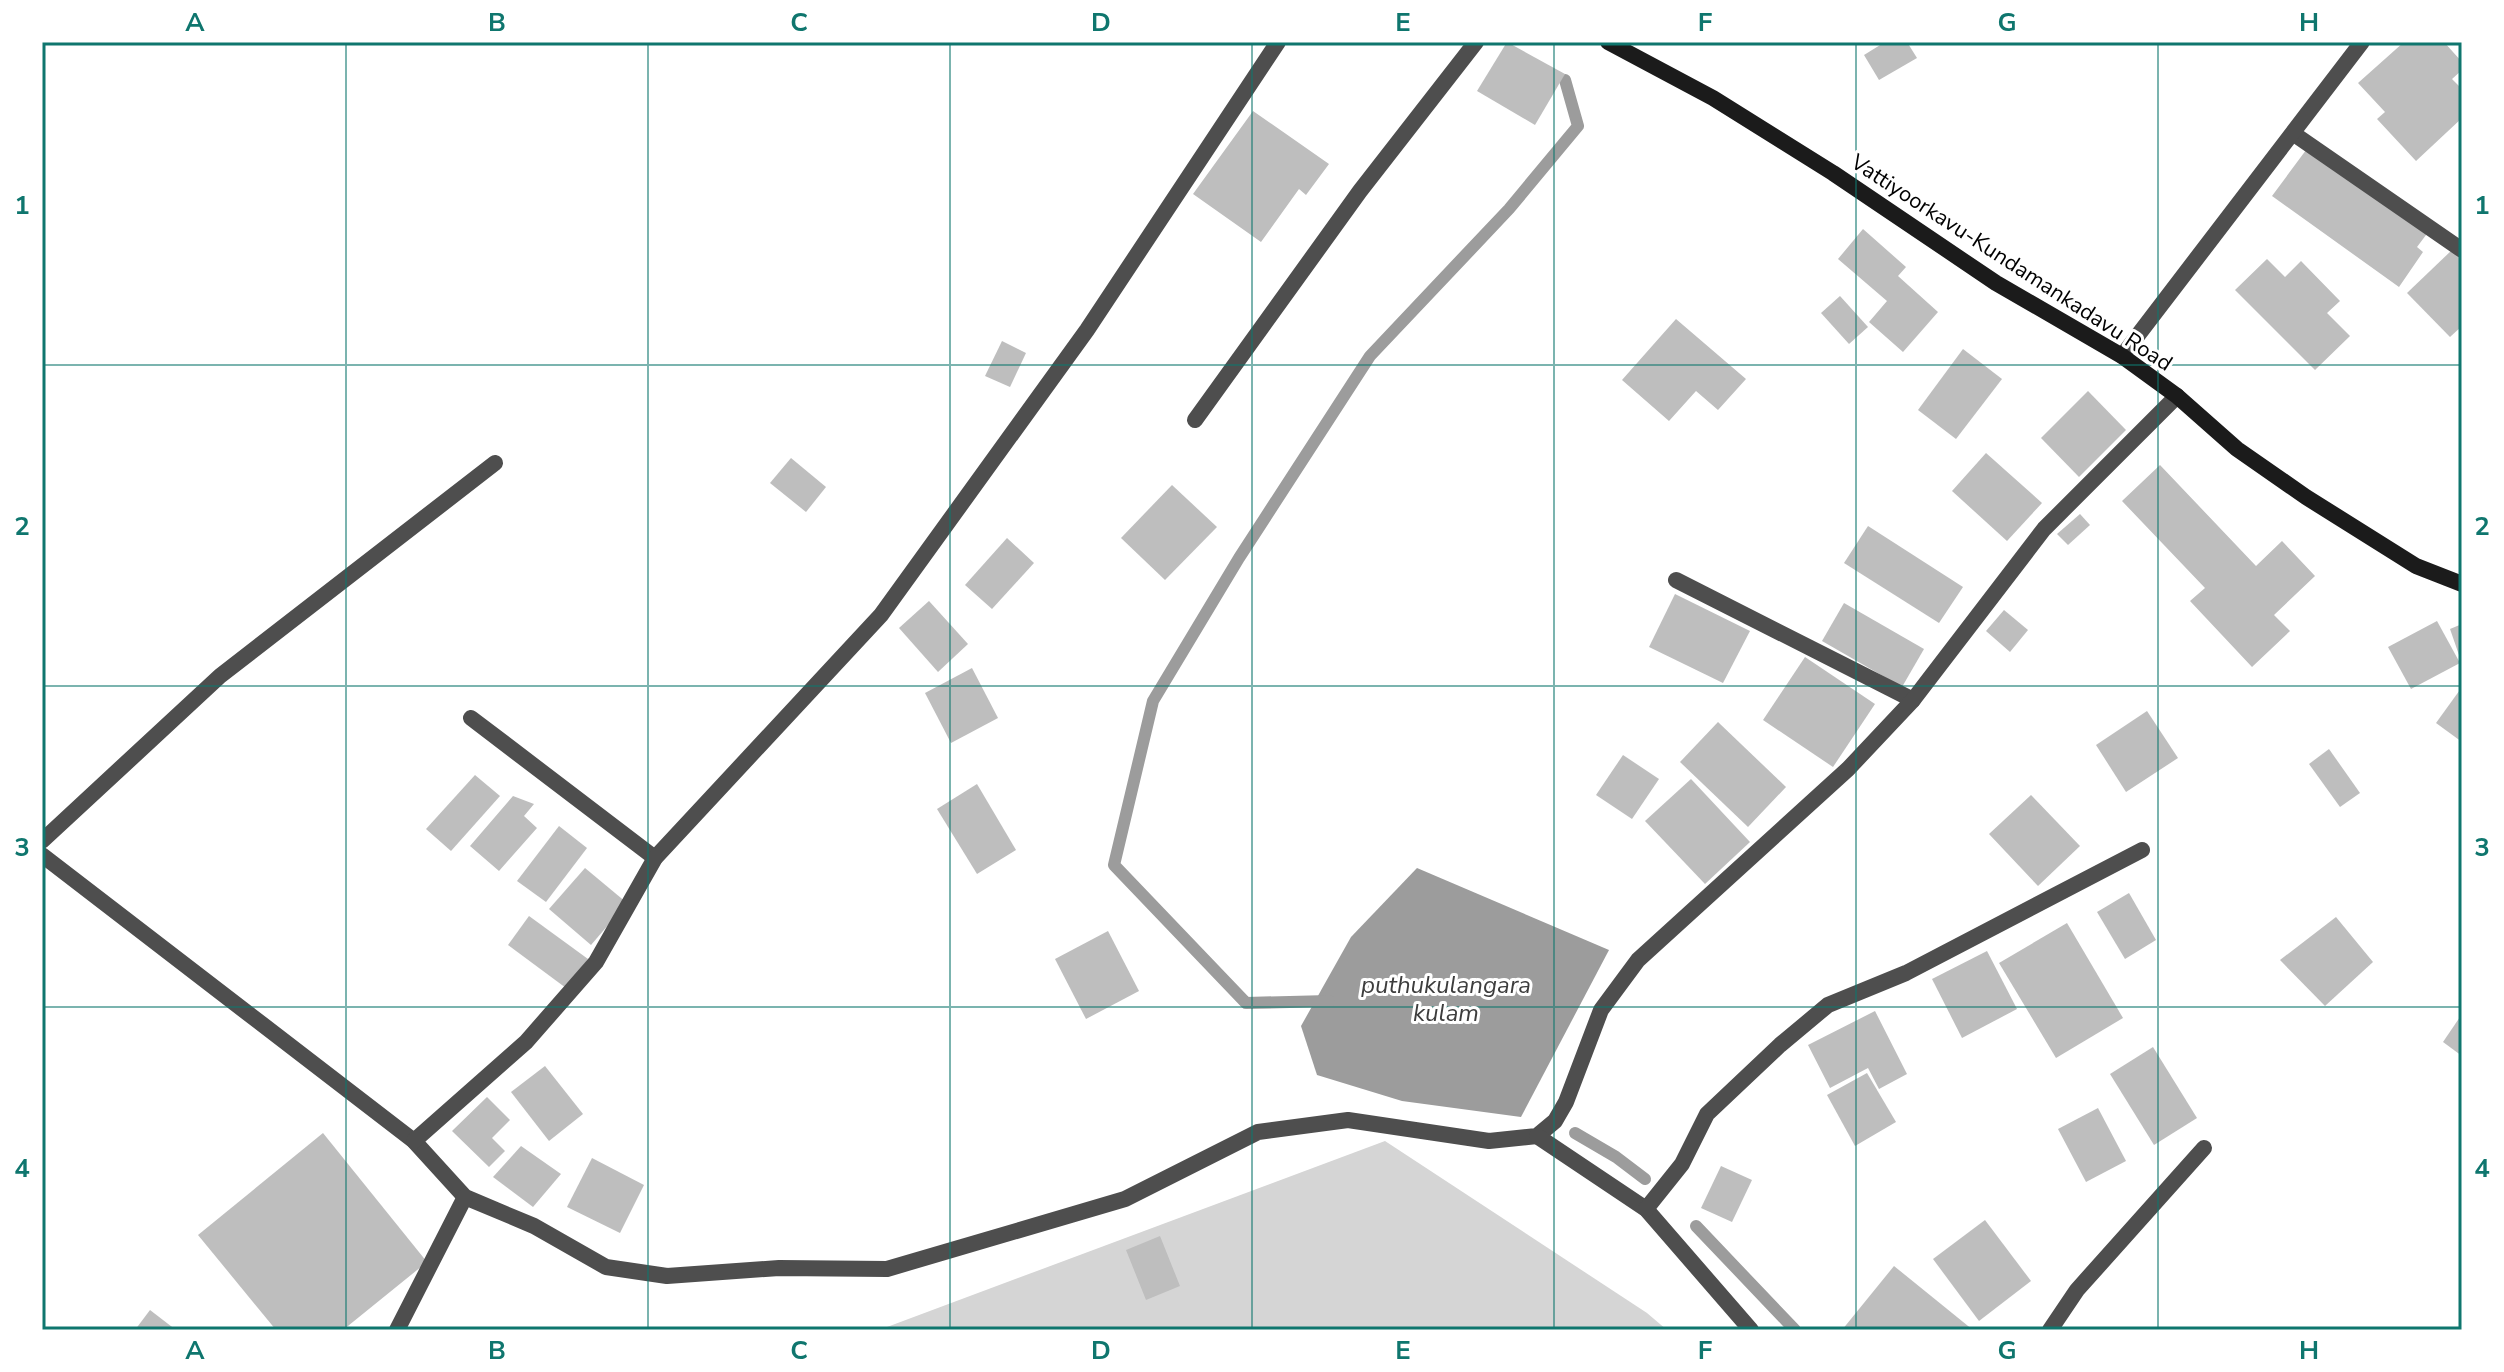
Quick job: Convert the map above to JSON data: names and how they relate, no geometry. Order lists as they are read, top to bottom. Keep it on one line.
{"streets":{"street":["Vattiyoorkavu-Kundamankadavu Road"]},"water":["puthukulangara kulam"],"grid":{"columns":["A","B","C","D","E","F","G","H"],"rows":["1","2","3","4"]}}
